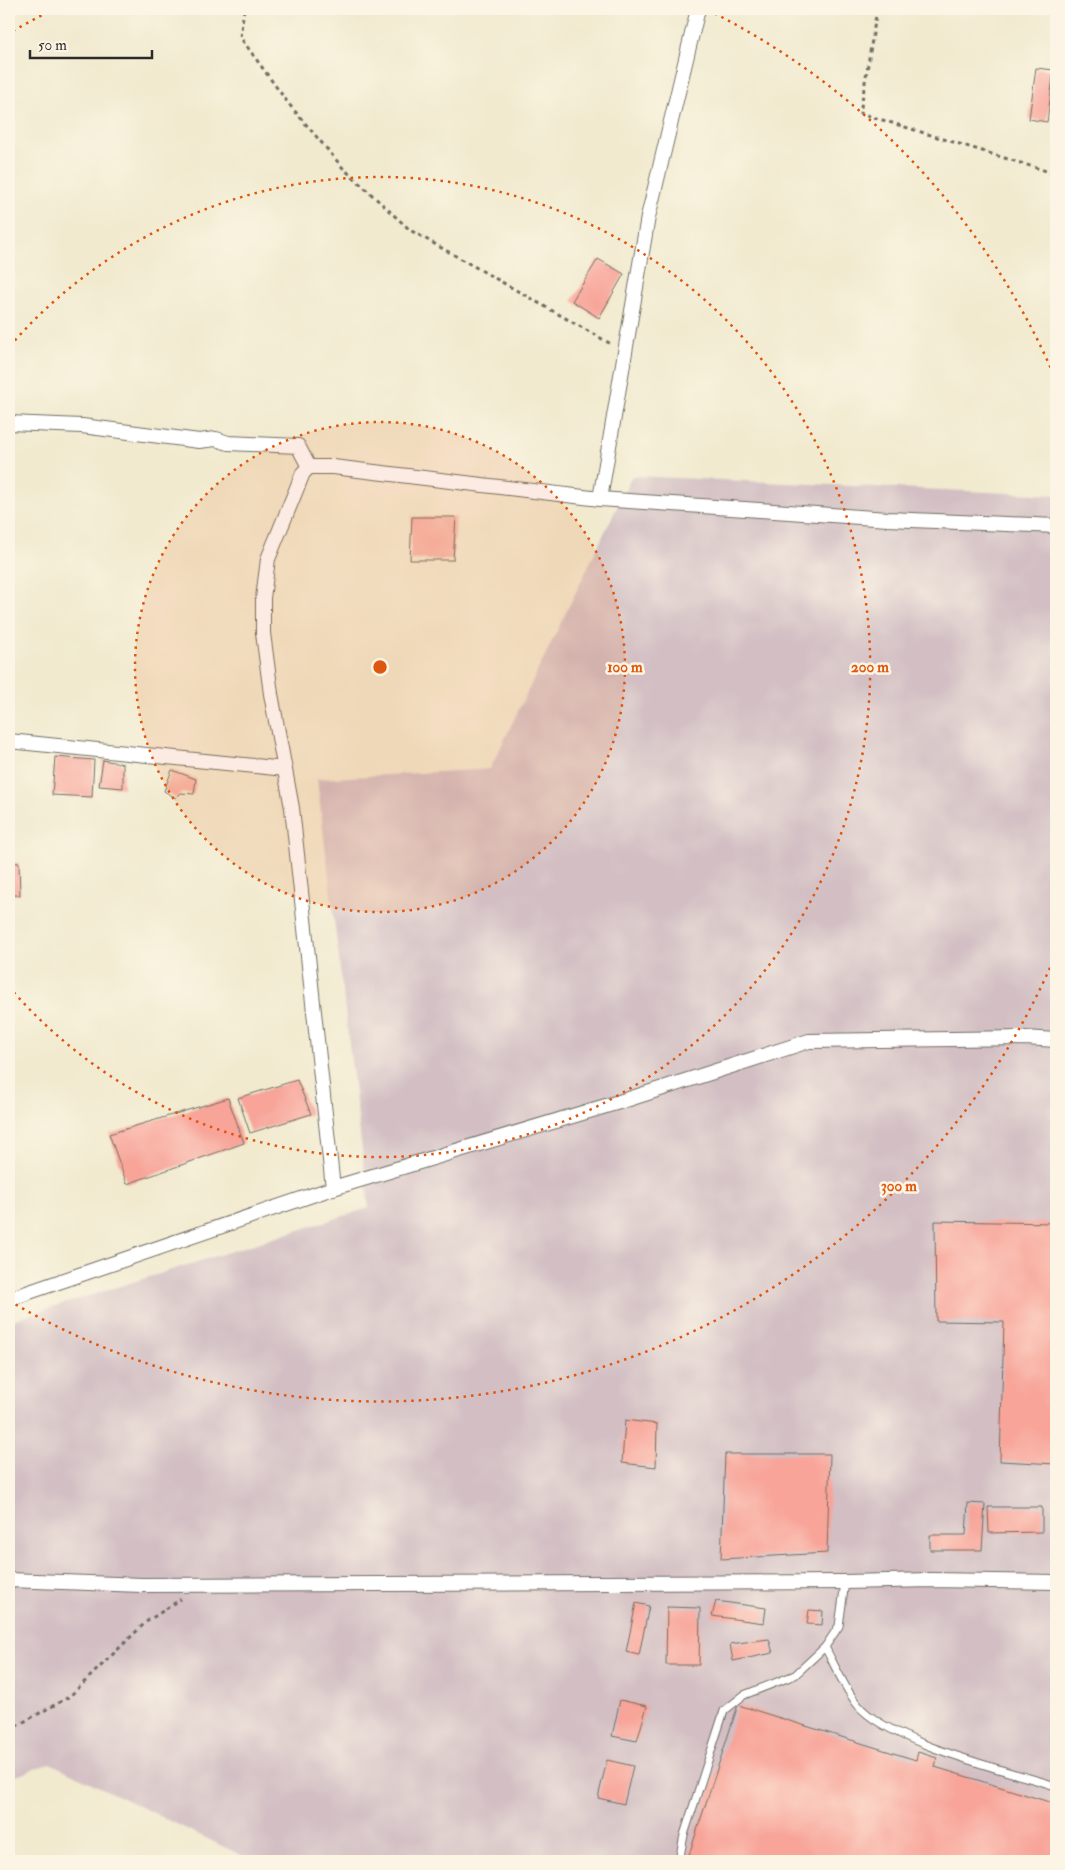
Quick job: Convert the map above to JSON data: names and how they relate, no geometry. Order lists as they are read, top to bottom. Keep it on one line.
{"scale_bar":"50 m","rings":["100 m","200 m","300 m"]}
